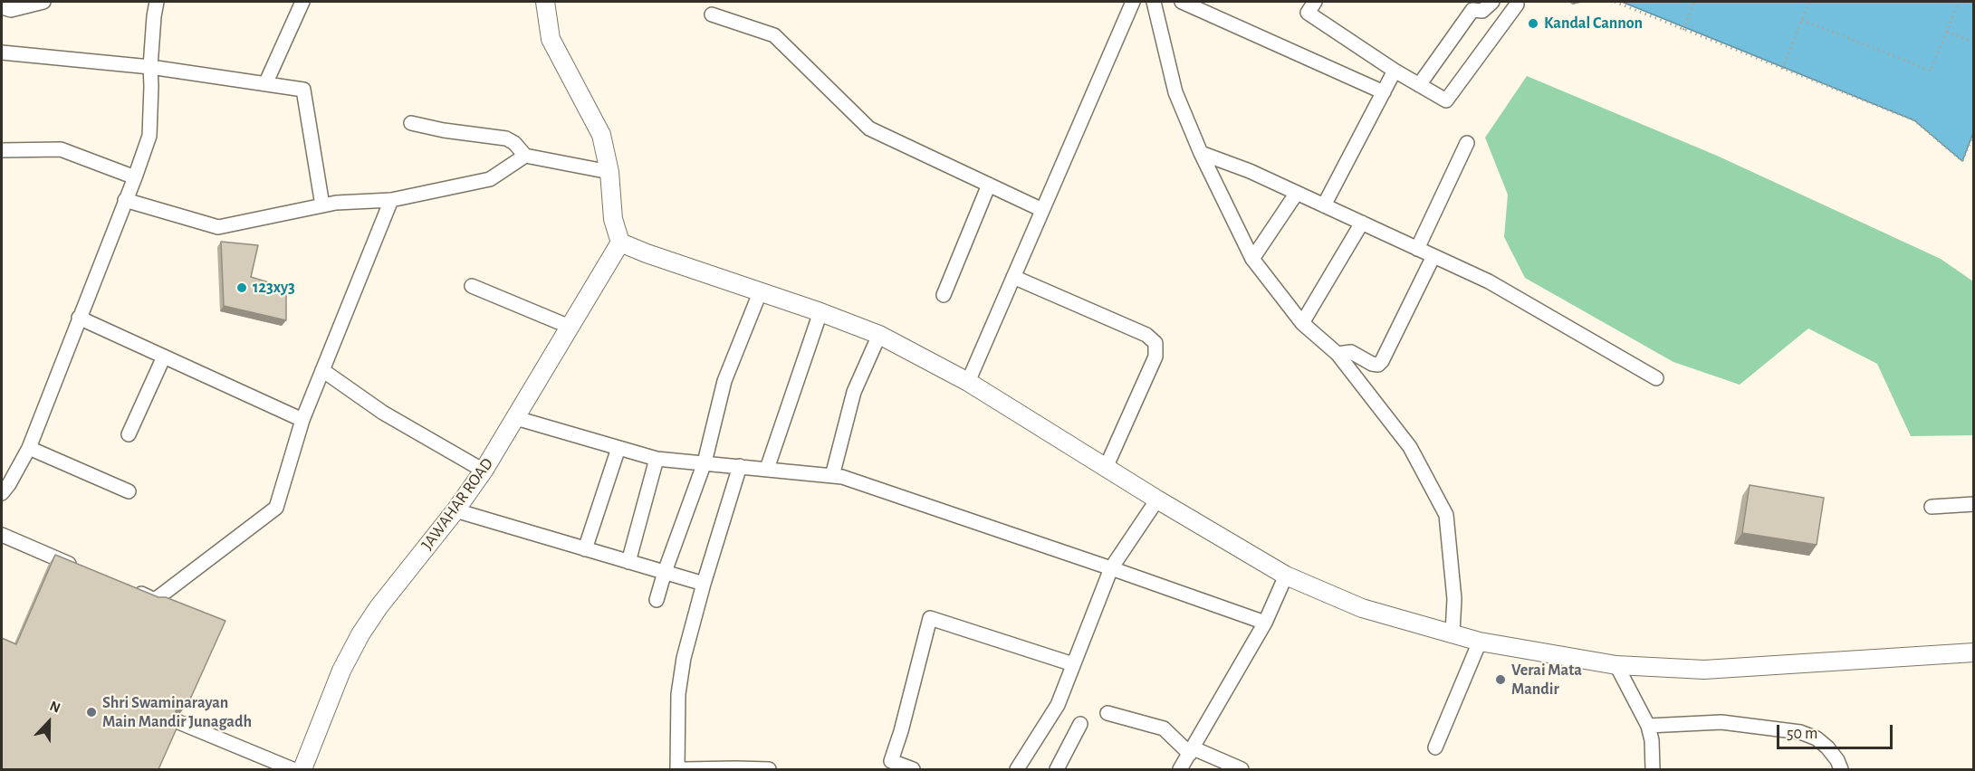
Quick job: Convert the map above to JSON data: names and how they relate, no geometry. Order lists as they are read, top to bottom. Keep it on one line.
{"streets":{"street":["JAWAHAR ROAD"]},"places":["Kandal Cannon","123xy3","Verai Mata Mandir","Shri Swaminarayan Main Mandir Junagadh"],"scale_bar":"50 m","north":"top"}
